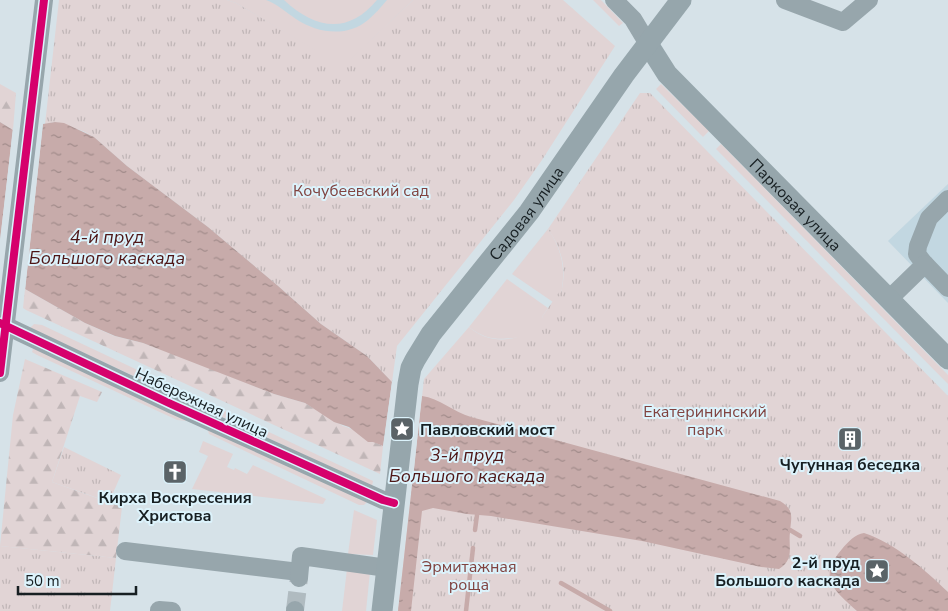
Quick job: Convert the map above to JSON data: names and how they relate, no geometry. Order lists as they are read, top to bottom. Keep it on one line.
{"streets":{"main road":["Парковая улица","Садовая улица"],"street":["Набережная улица"]},"crossings":[["Парковая улица","Садовая улица"],["Садовая улица","Набережная улица"]],"water":["4-й пруд Большого каскада","3-й пруд Большого каскада"],"parks":["Кочубеевский сад","Екатерининский парк","Эрмитажная роща"],"places":{"place":["Павловский мост","2-й пруд Большого каскада"],"building":["Чугунная беседка"],"church":["Кирха Воскресения Христова"]},"scale_bar":"50 m"}
